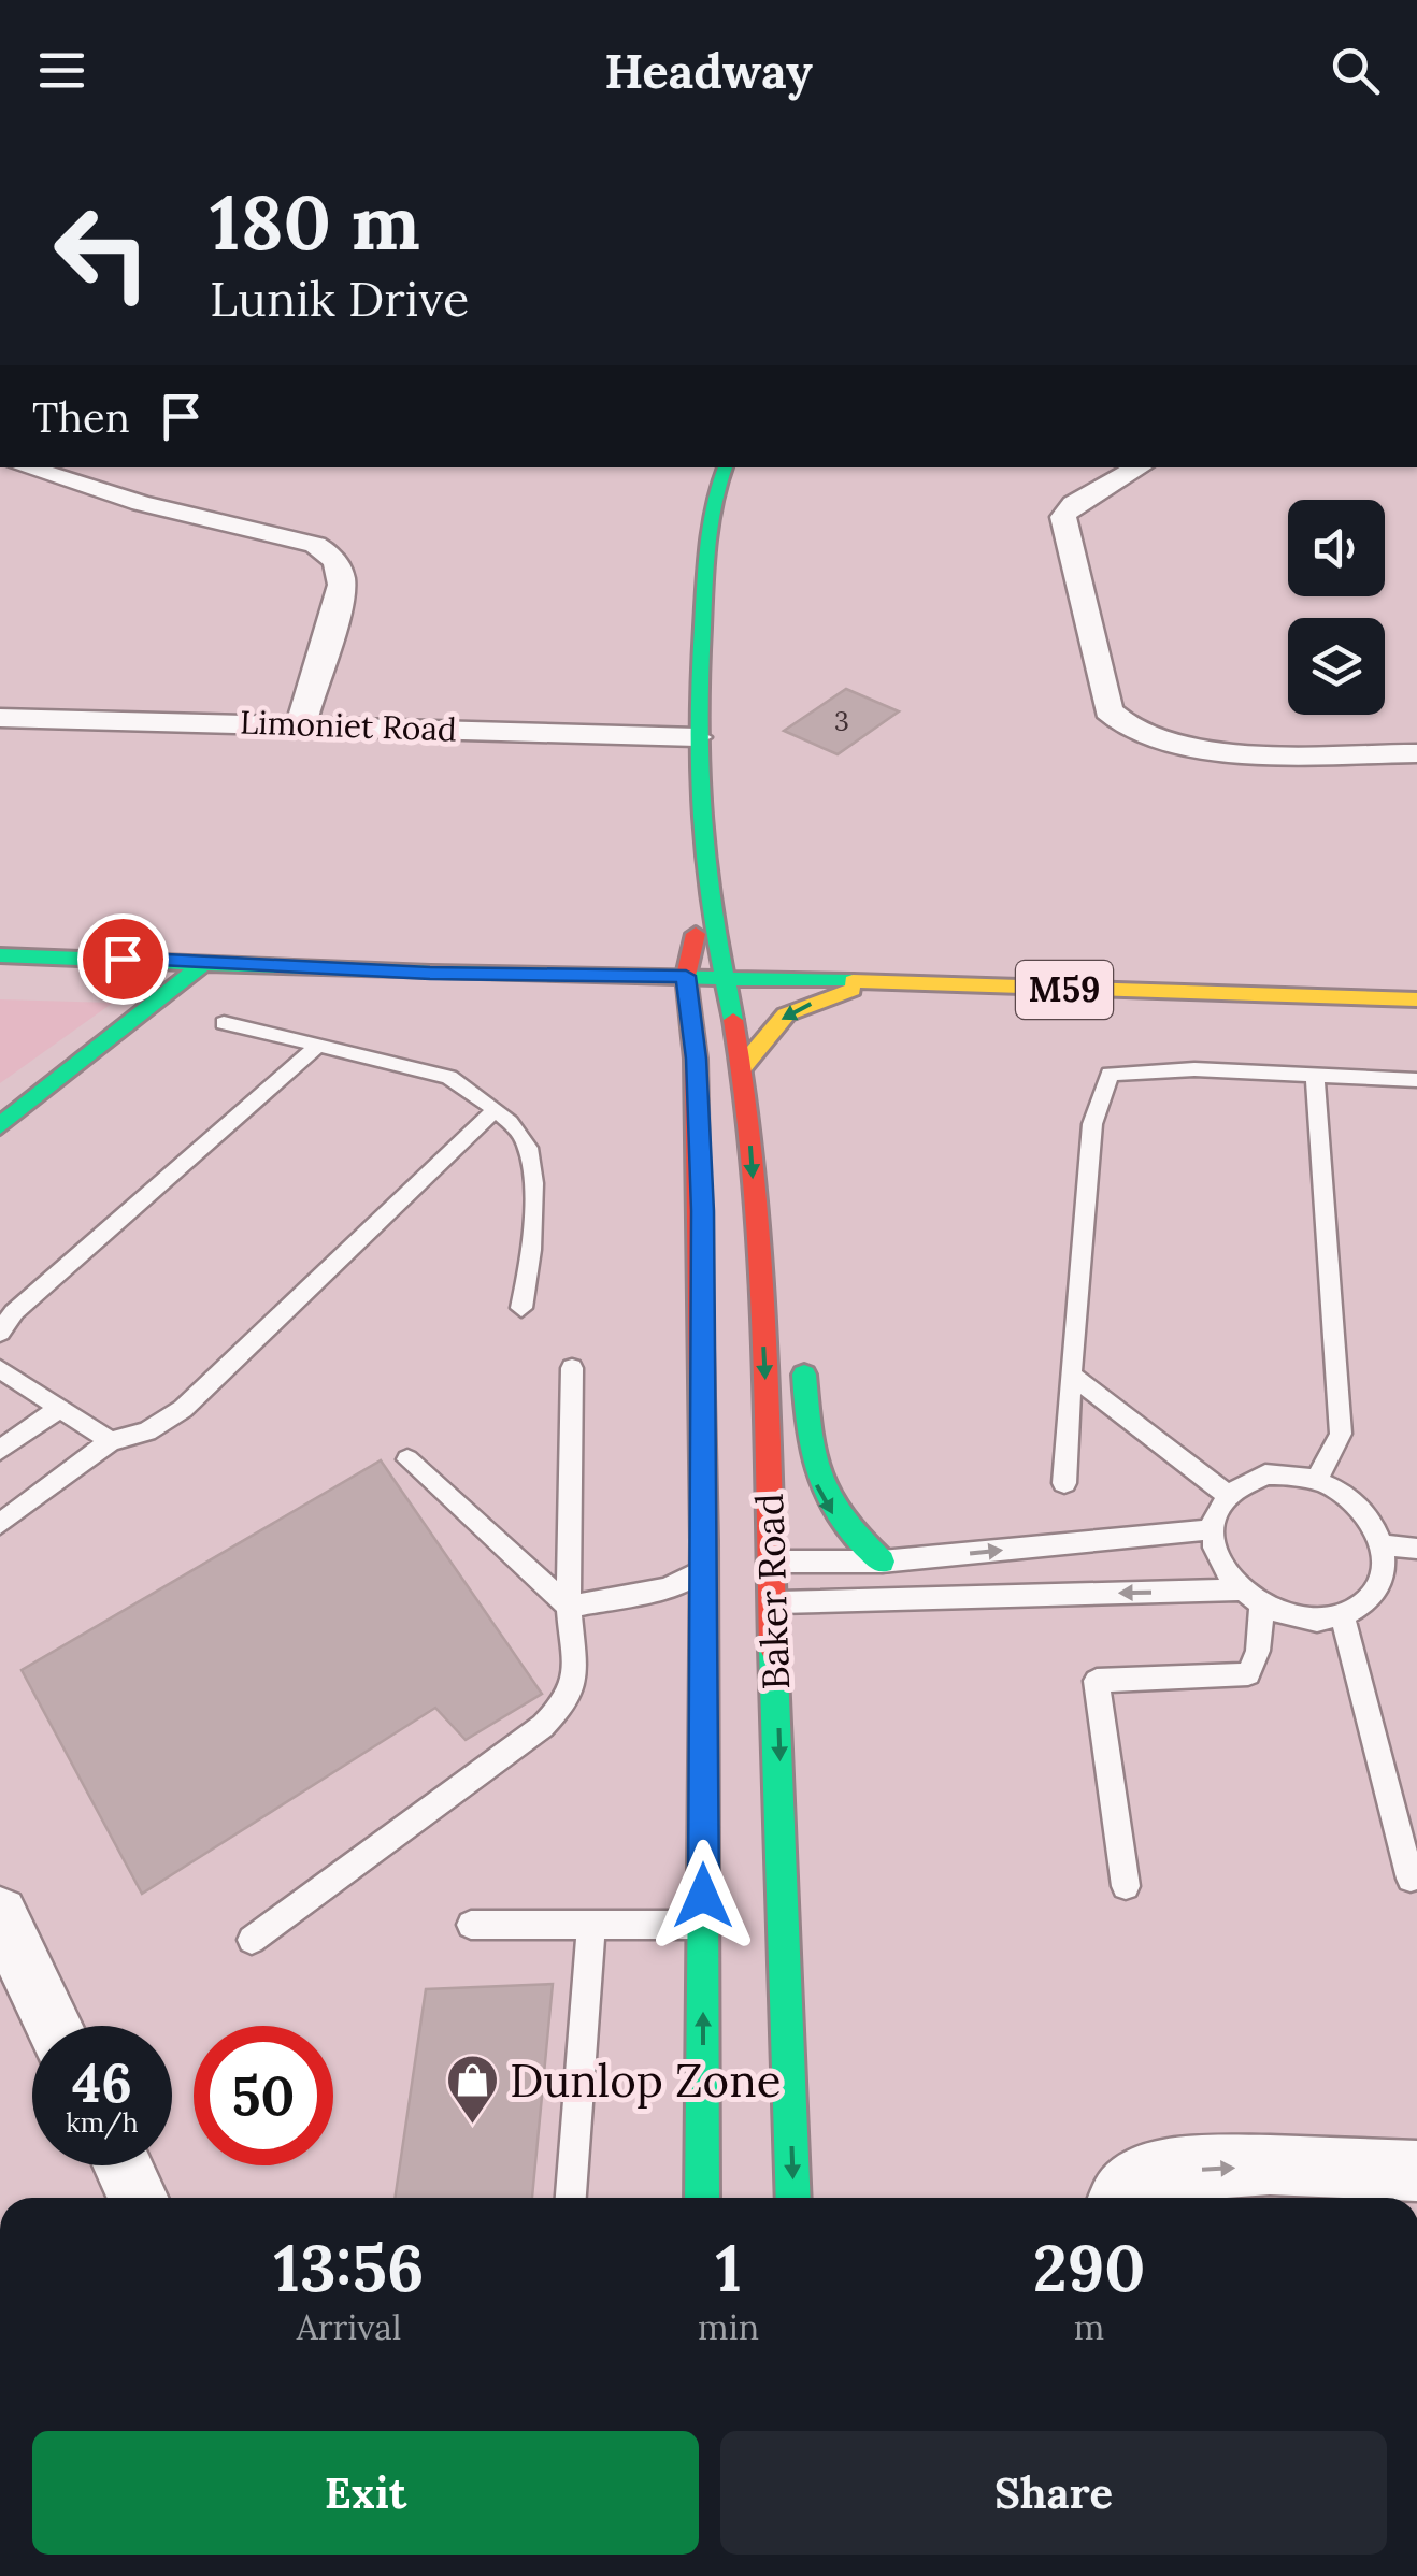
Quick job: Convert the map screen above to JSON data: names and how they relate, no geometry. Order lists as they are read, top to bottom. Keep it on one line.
{"streets":{"main road":["M59","Baker Road"],"street":["Limoniet Road"]},"crossings":[["M59","Baker Road"]],"places":{"shop":["Dunlop Zone"]},"house_numbers":["3"],"page":{"header":"Headway","turn":["180 m","Lunik Drive"],"then":"Then","speed":"46 km/h","limit":"50","eta":["13:56","Arrival","1","min","290","m"],"buttons":["Exit","Share"]}}
